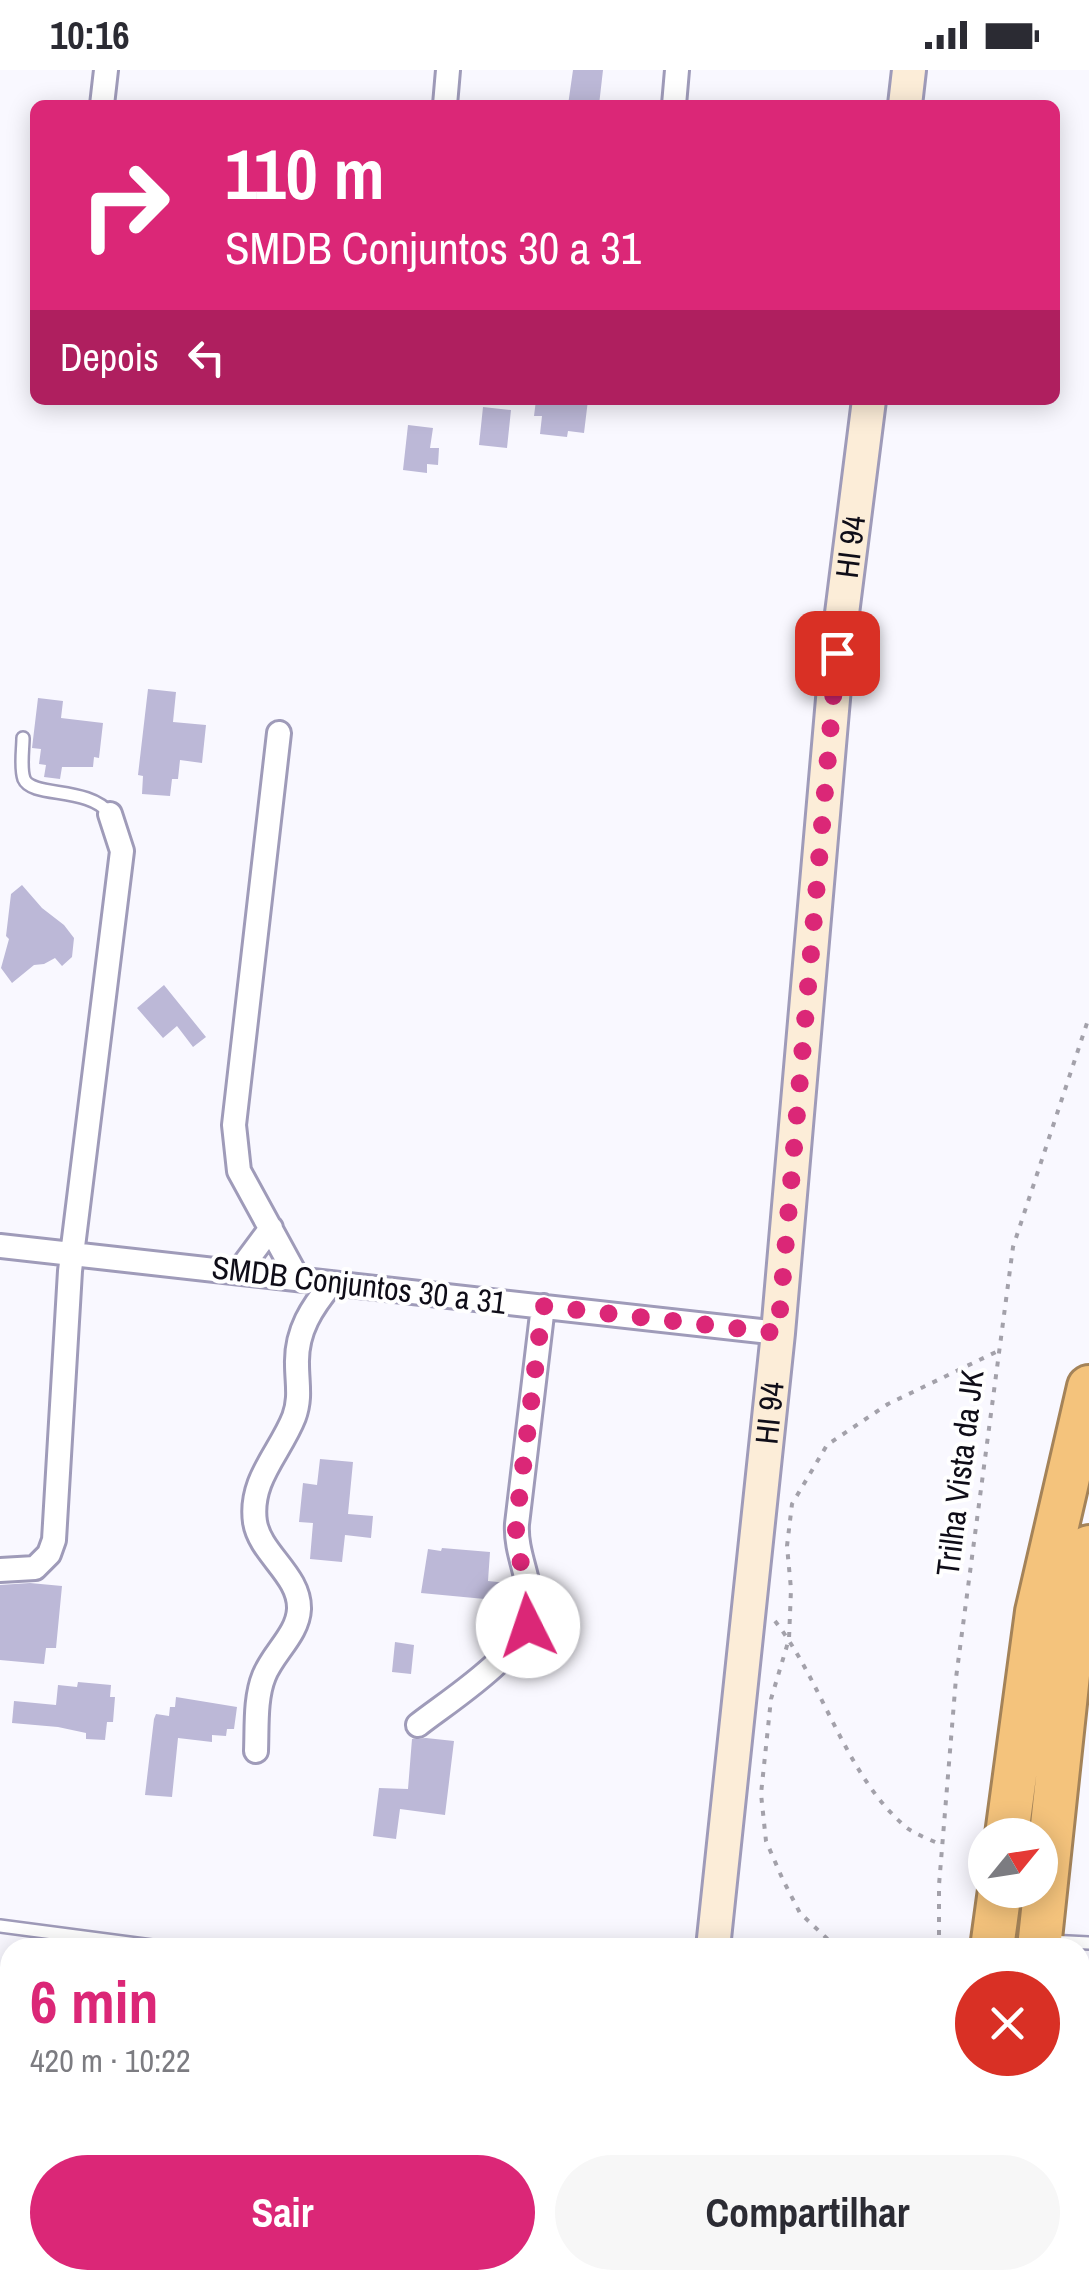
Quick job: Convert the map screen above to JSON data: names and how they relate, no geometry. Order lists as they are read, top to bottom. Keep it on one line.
{"streets":{"street":["HI 94","SMDB Conjuntos 30 a 31"],"path":["Trilha Vista da JK"]},"crossings":[["HI 94","SMDB Conjuntos 30 a 31"]],"north":"top right","page":{"status":"10:16","turn":["110 m","SMDB Conjuntos 30 a 31"],"then":"Depois","heading":["6 min","420 m · 10:22"],"buttons":["Sair","Compartilhar"]}}
